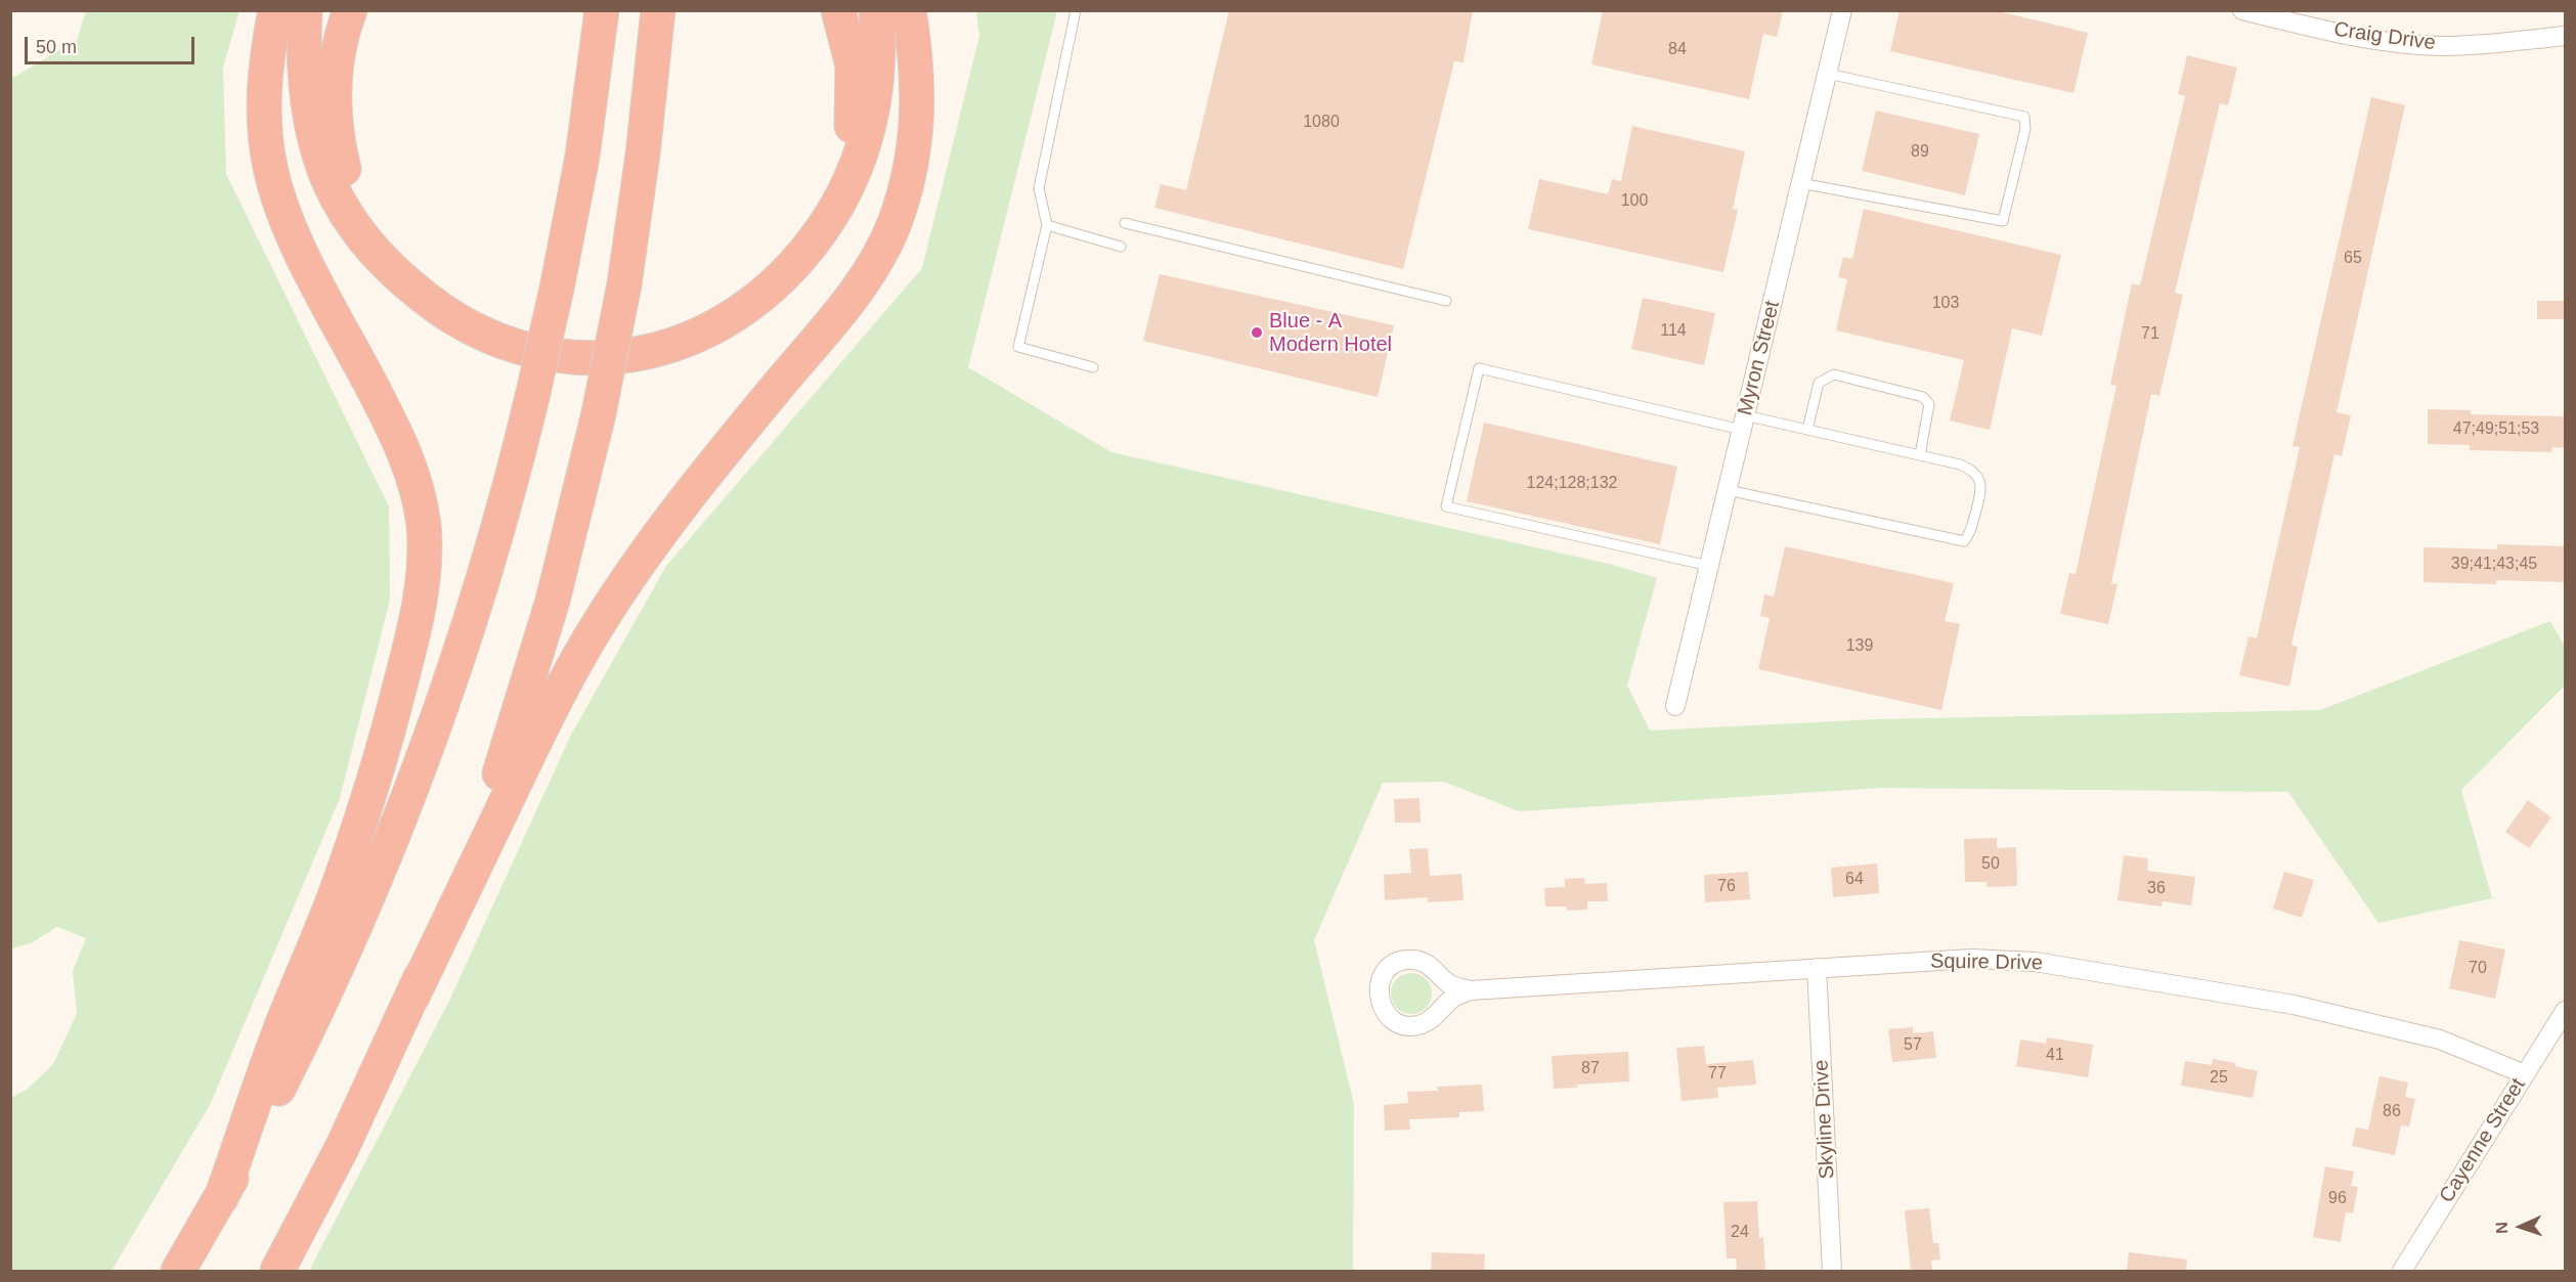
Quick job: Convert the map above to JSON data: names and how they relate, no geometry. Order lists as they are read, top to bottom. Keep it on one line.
{"streets":{"street":["Craig Drive","Myron Street","Squire Drive","Skyline Drive","Cayenne Street"]},"crossings":[["Squire Drive","Skyline Drive"],["Squire Drive","Cayenne Street"]],"places":["Blue - A Modern Hotel"],"house_numbers":["84","1080","89","100","65","103","114","71","47;49;51;53","124;128;132","39;41;43;45","139","50","64","76","36","70","57","41","87","77","25","86","96","24"],"scale_bar":"50 m","north":"left"}
